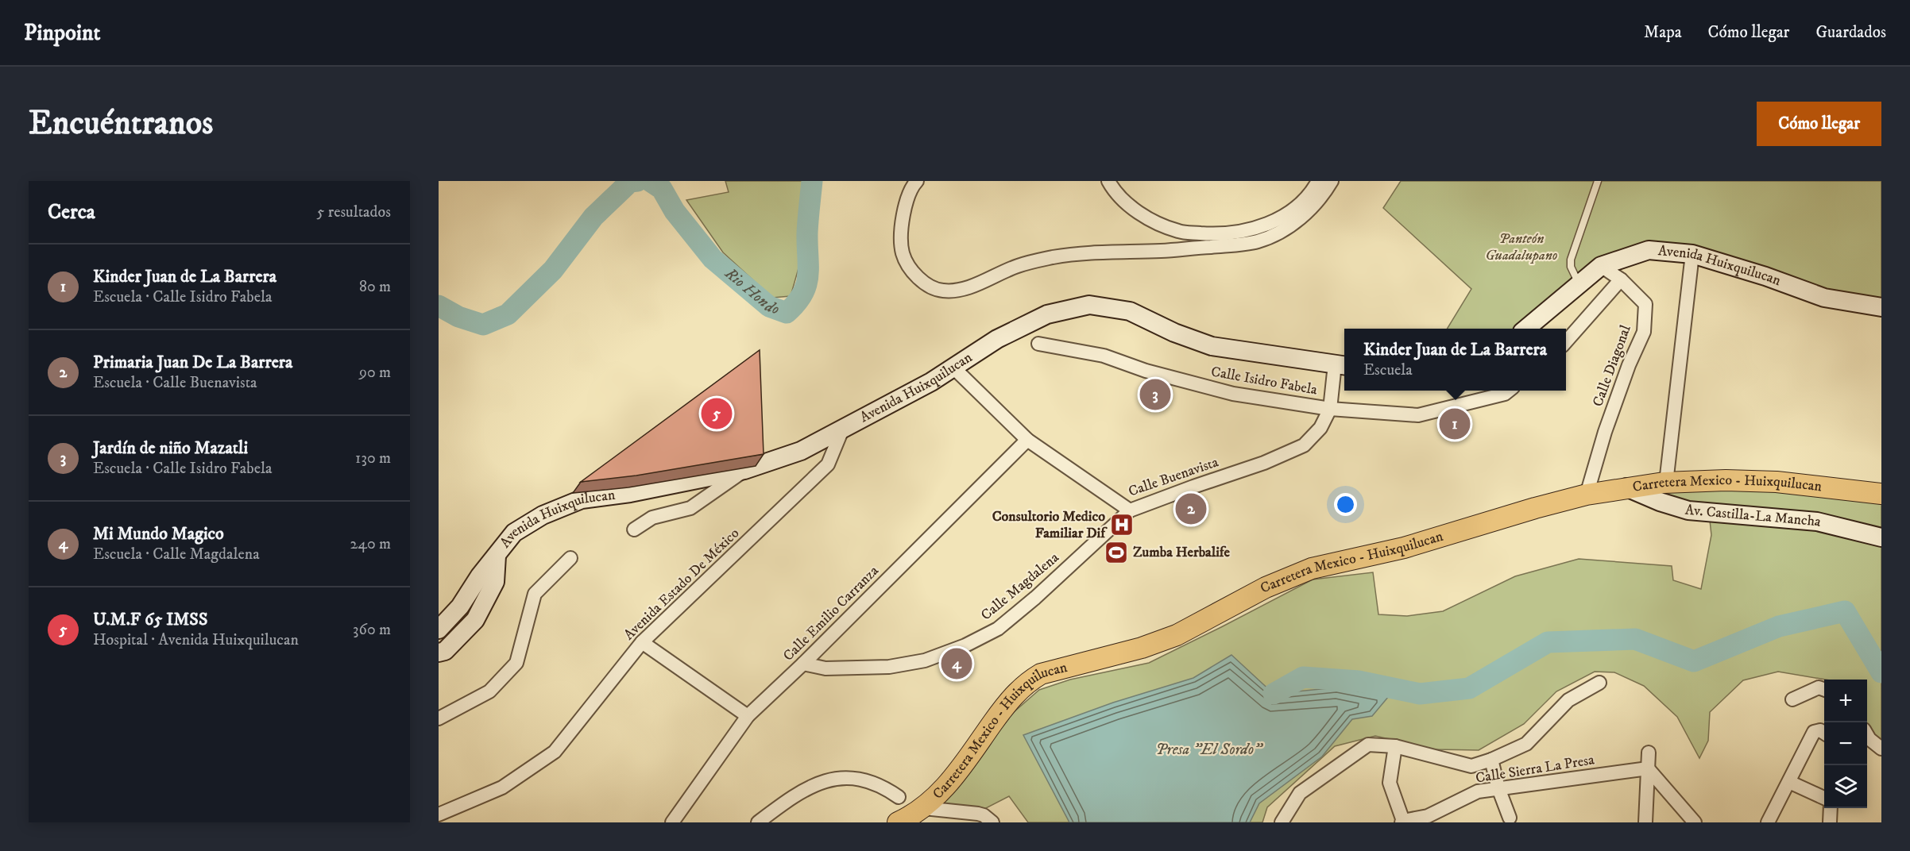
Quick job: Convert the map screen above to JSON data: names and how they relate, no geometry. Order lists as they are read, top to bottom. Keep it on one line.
{"streets":{"main road":["Carretera Mexico - Huixquilucan"],"street":["Avenida Huixquilucan","Calle Diagonal","Calle Isidro Fabela","Calle Buenavista","Av. Castilla-La Mancha","Avenida Estado De México","Calle Magdalena","Calle Emilio Carranza","Calle Sierra La Presa"]},"crossings":[["Avenida Huixquilucan","Calle Diagonal"],["Avenida Huixquilucan","Calle Buenavista"],["Avenida Huixquilucan","Avenida Estado De México"],["Calle Diagonal","Carretera Mexico - Huixquilucan"],["Calle Isidro Fabela","Calle Buenavista"],["Calle Buenavista","Calle Magdalena"],["Calle Buenavista","Calle Emilio Carranza"],["Carretera Mexico - Huixquilucan","Av. Castilla-La Mancha"],["Calle Magdalena","Calle Emilio Carranza"]],"water":["Rio Hondo","Presa \"El Sordo\""],"parks":["Panteón Guadalupano"],"places":{"hospital":["Consultorio Medico Familiar Dif"],"sports":["Zumba Herbalife"]},"page":{"header":"Pinpoint","nav":["Mapa","Cómo llegar","Guardados"],"buttons":"Cómo llegar","title":"Encuéntranos","heading":["Cerca","5 resultados"],"list":[{"mark":"1","name":"Kinder Juan de La Barrera","note":"Escuela · Calle Isidro Fabela","value":"80 m"},{"mark":"2","name":"Primaria Juan De La Barrera","note":"Escuela · Calle Buenavista","value":"90 m"},{"mark":"3","name":"Jardín de niño Mazatli","note":"Escuela · Calle Isidro Fabela","value":"130 m"},{"mark":"4","name":"Mi Mundo Magico","note":"Escuela · Calle Magdalena","value":"240 m"},{"mark":"5","name":"U.M.F 65 IMSS","note":"Hospital · Avenida Huixquilucan","value":"360 m"}],"popup":["Kinder Juan de La Barrera","Escuela"],"pins":["3","5","1","2","4"],"map_buttons":["+","−"]}}
